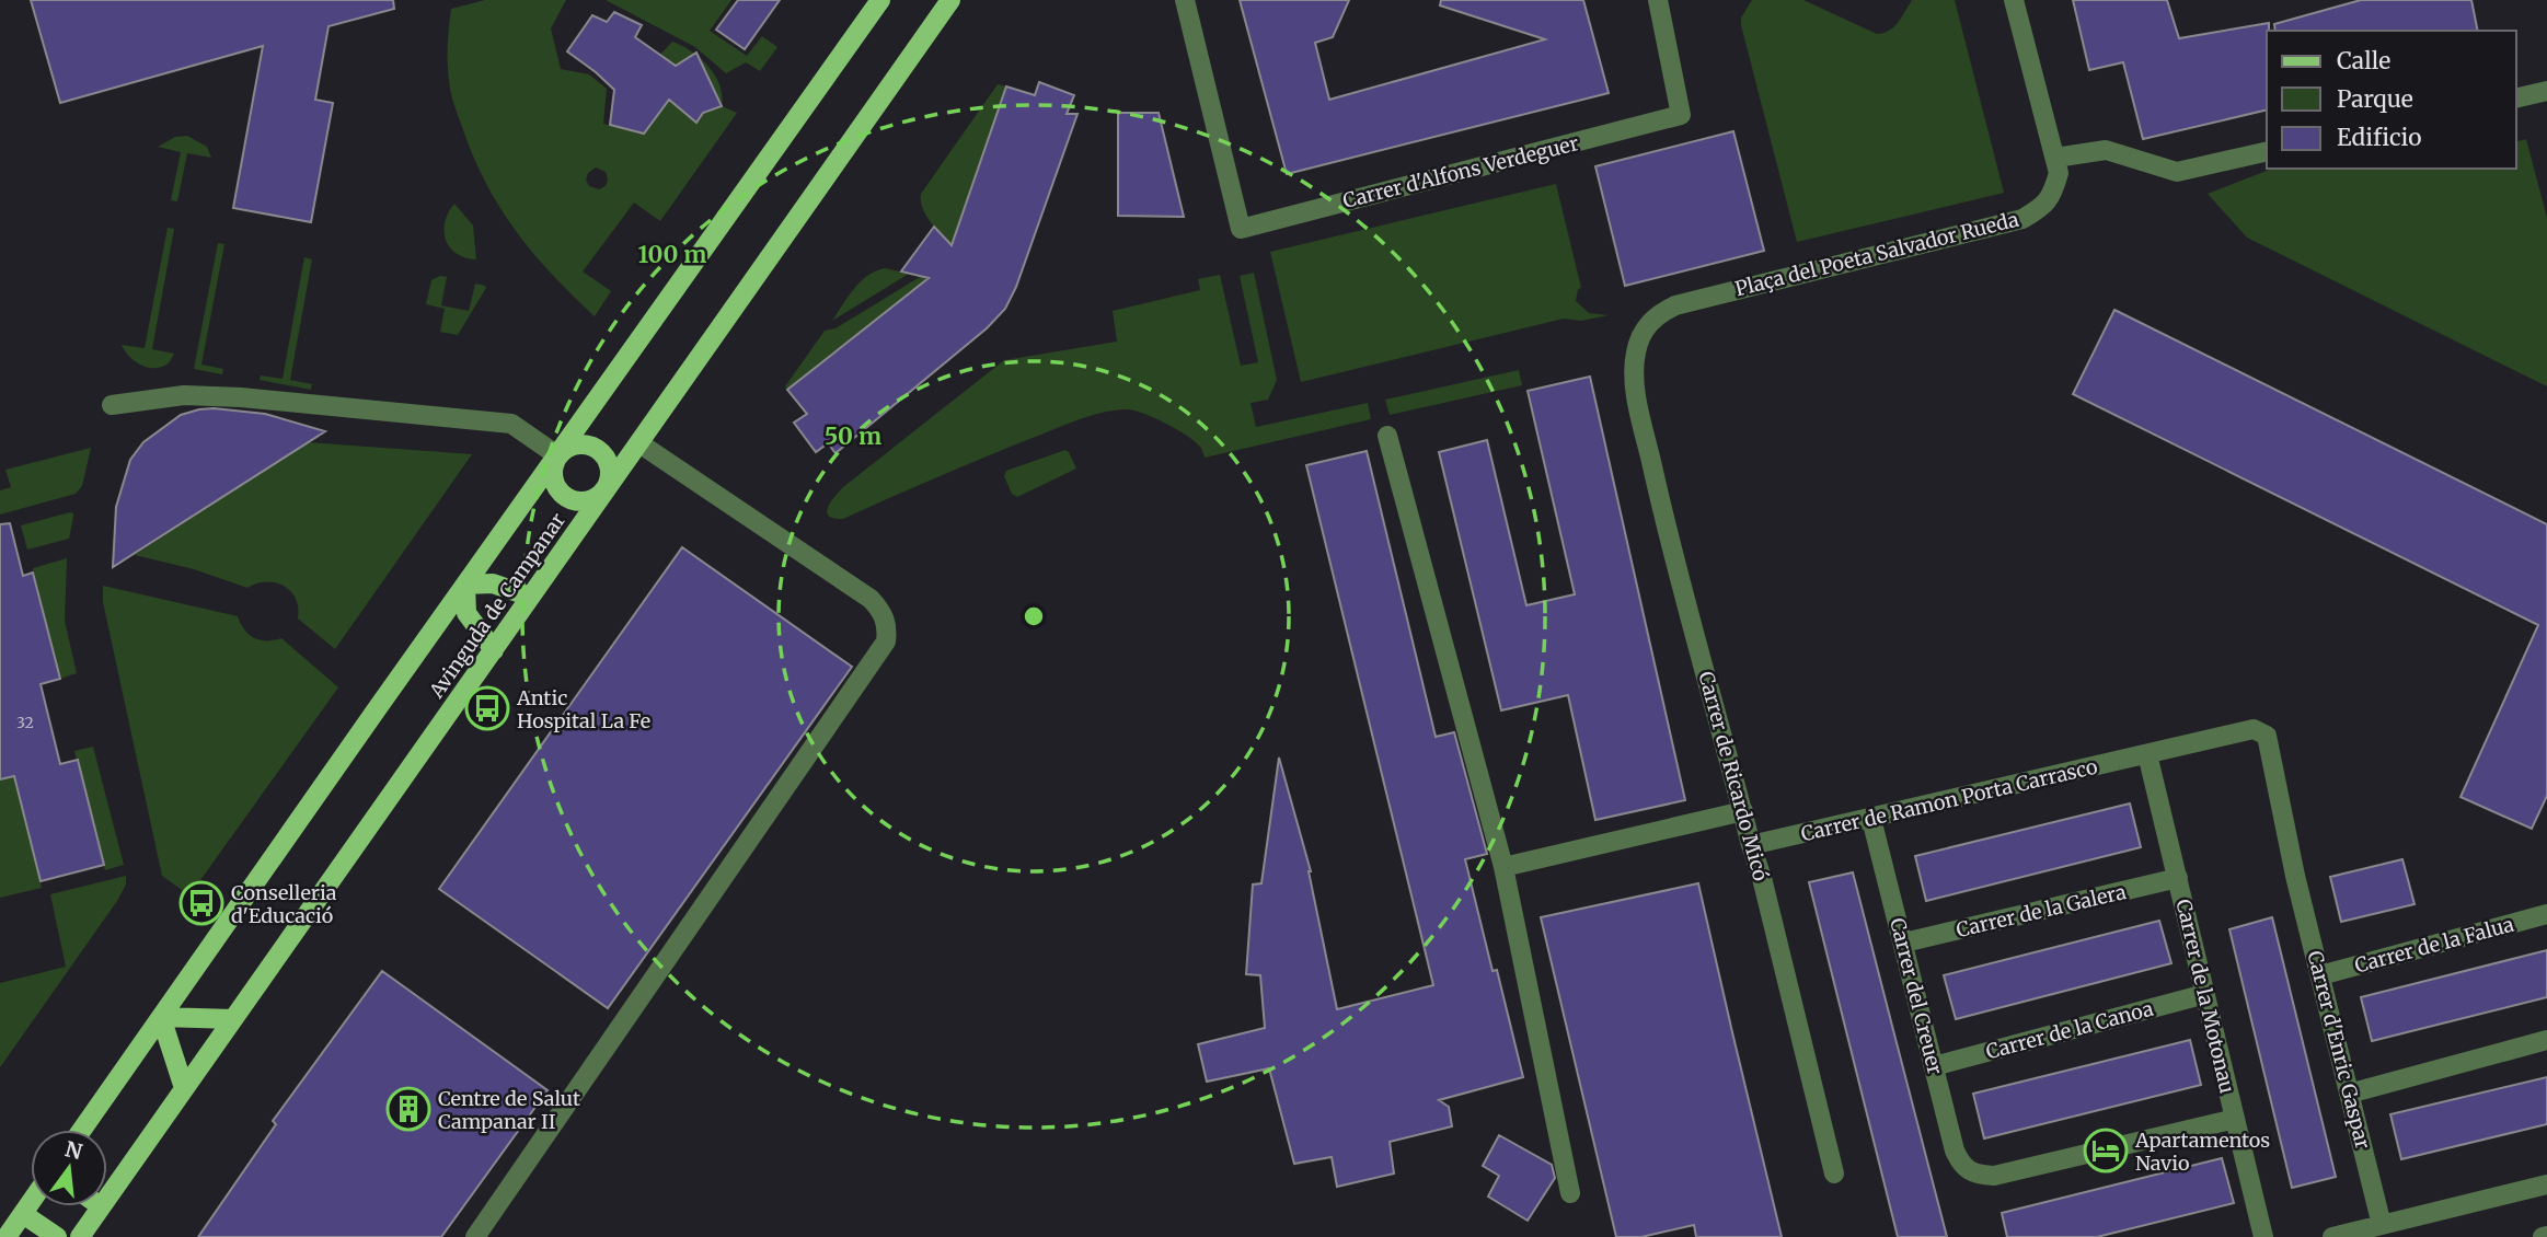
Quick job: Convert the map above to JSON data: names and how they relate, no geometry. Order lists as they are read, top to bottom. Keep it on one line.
{"streets":{"main road":["Avinguda de Campanar"],"street":["Carrer d'Alfons Verdeguer","Plaça del Poeta Salvador Rueda","Carrer de Ricardo Micó","Carrer de Ramon Porta Carrasco","Carrer de la Galera","Carrer de la Falua","Carrer del Creuer","Carrer de la Motonau","Carrer de la Canoa","Carrer d'Enric Gaspar"]},"crossings":[["Plaça del Poeta Salvador Rueda","Carrer de Ricardo Micó"],["Carrer de Ricardo Micó","Carrer de Ramon Porta Carrasco"],["Carrer de Ramon Porta Carrasco","Carrer del Creuer"],["Carrer de Ramon Porta Carrasco","Carrer de la Motonau"],["Carrer de Ramon Porta Carrasco","Carrer d'Enric Gaspar"],["Carrer de la Galera","Carrer del Creuer"],["Carrer de la Galera","Carrer de la Motonau"],["Carrer de la Falua","Carrer d'Enric Gaspar"],["Carrer del Creuer","Carrer de la Motonau"],["Carrer del Creuer","Carrer de la Canoa"],["Carrer de la Motonau","Carrer de la Canoa"]],"places":{"bus stop":["Antic Hospital La Fe","Conselleria d'Educació"],"building":["Centre de Salut Campanar II"],"hotel":["Apartamentos Navio"]},"house_numbers":["32"],"legend":["Calle","Parque","Edificio"],"north":"top","rings":["100 m","50 m"]}
